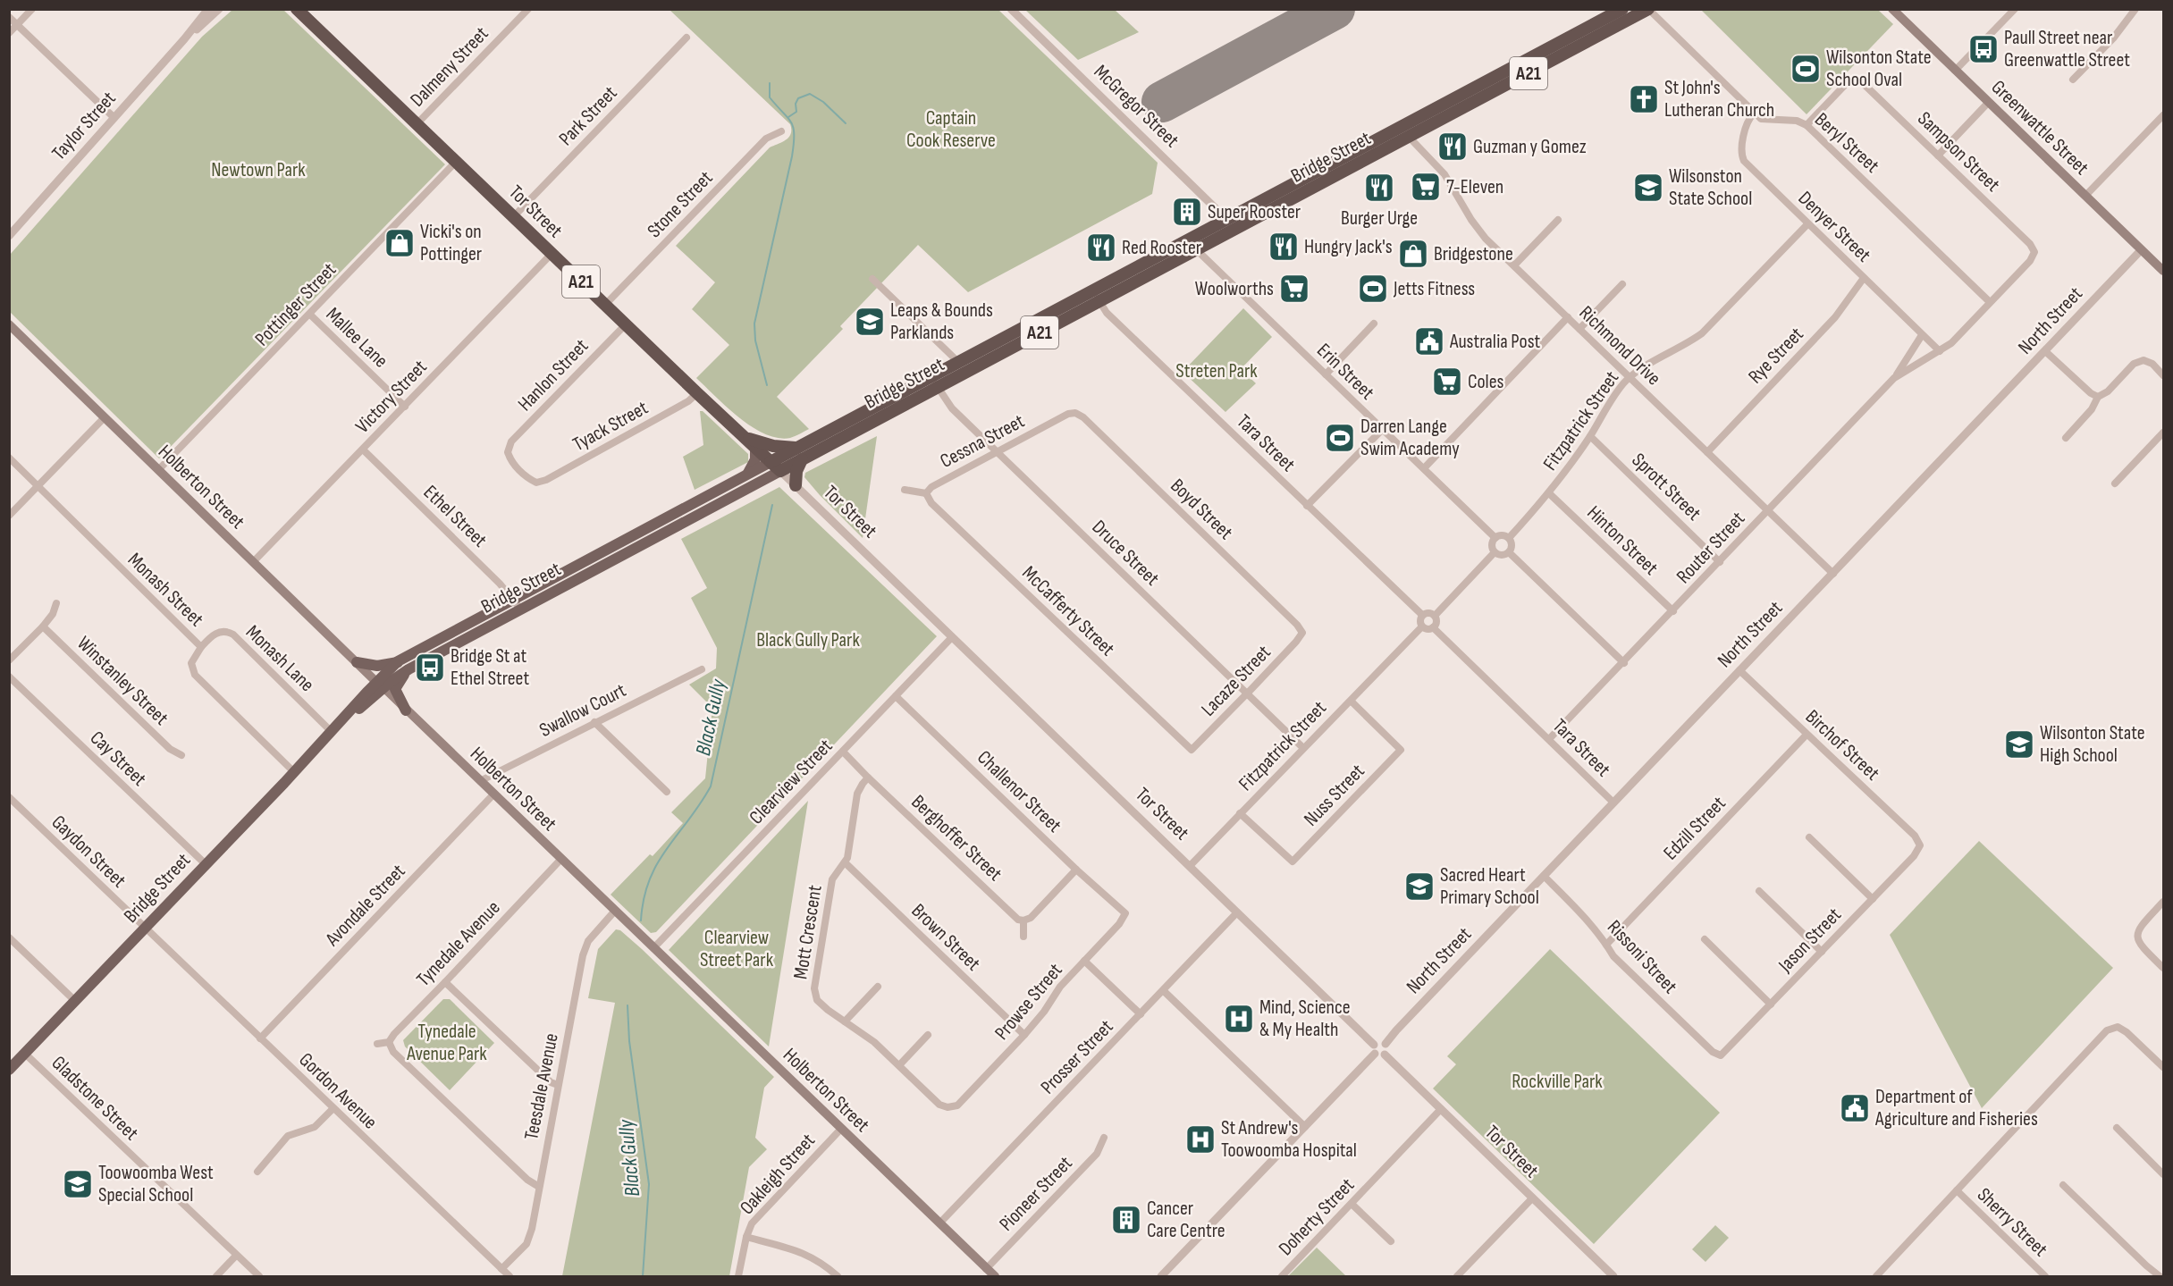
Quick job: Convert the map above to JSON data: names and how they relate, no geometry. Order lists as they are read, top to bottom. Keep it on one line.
{"streets":{"highway":["A21","Bridge Street","Tor Street"],"main road":["Greenwattle Street","Holberton Street"],"street":["Dalmeny Street","McGregor Street","Park Street","Taylor Street","Beryl Street","Sampson Street","Stone Street","Denyer Street","Pottinger Street","North Street","Mallee Lane","Richmond Drive","Rye Street","Erin Street","Hanlon Street","Victory Street","Fitzpatrick Street","Tyack Street","Cessna Street","Tara Street","Sprott Street","Boyd Street","Ethel Street","Hinton Street","Router Street","Druce Street","Monash Street","McCafferty Street","Monash Lane","Winstanley Street","Lacaze Street","Swallow Court","Birchof Street","Cay Street","Clearview Street","Challenor Street","Nuss Street","Edzill Street","Berghoffer Street","Gaydon Street","Avondale Street","Mott Crescent","Brown Street","Jason Street","Tynedale Avenue","Rissoni Street","Prowse Street","Prosser Street","Teesdale Avenue","Gordon Avenue","Gladstone Street","Oakleigh Street","Pioneer Street","Doherty Street","Sherry Street"]},"crossings":[["Dalmeny Street","Tor Street"],["A21","Bridge Street"],["A21","Tor Street"],["McGregor Street","Bridge Street"],["Park Street","Tor Street"],["Greenwattle Street","North Street"],["Beryl Street","Sampson Street"],["Beryl Street","Denyer Street"],["Beryl Street","Router Street"],["Sampson Street","Router Street"],["Bridge Street","Tor Street"],["Bridge Street","Richmond Drive"],["Bridge Street","Erin Street"],["Bridge Street","Tara Street"],["Bridge Street","Holberton Street"],["Bridge Street","Ethel Street"],["Bridge Street","Druce Street"],["Bridge Street","Monash Street"],["Bridge Street","Monash Lane"],["Bridge Street","Cay Street"],["Bridge Street","Gaydon Street"],["Bridge Street","Gordon Avenue"],["Bridge Street","Gladstone Street"],["Stone Street","Tor Street"],["Tor Street","Pottinger Street"],["Tor Street","North Street"],["Tor Street","Hanlon Street"],["Tor Street","Victory Street"],["Tor Street","Fitzpatrick Street"],["Tor Street","Tyack Street"],["Tor Street","Clearview Street"],["Tor Street","Prosser Street"],["Tor Street","Doherty Street"],["Denyer Street","Rye Street"],["Denyer Street","Fitzpatrick Street"],["Denyer Street","Router Street"],["Pottinger Street","Mallee Lane"],["Pottinger Street","Holberton Street"],["North Street","Richmond Drive"],["North Street","Tara Street"],["North Street","Birchof Street"],["North Street","Rissoni Street"],["Mallee Lane","Victory Street"],["Richmond Drive","Rye Street"],["Richmond Drive","Fitzpatrick Street"],["Richmond Drive","Router Street"],["Erin Street","Fitzpatrick Street"],["Hanlon Street","Tyack Street"],["Victory Street","Holberton Street"],["Victory Street","Ethel Street"],["Fitzpatrick Street","Tara Street"],["Fitzpatrick Street","Sprott Street"],["Fitzpatrick Street","Hinton Street"],["Fitzpatrick Street","Druce Street"],["Fitzpatrick Street","Nuss Street"],["Cessna Street","Boyd Street"],["Cessna Street","Druce Street"],["Cessna Street","McCafferty Street"],["Tara Street","Router Street"],["Holberton Street","Swallow Court"],["Holberton Street","Clearview Street"],["Holberton Street","Avondale Street"],["Holberton Street","Tynedale Avenue"],["Holberton Street","Prosser Street"],["Holberton Street","Teesdale Avenue"],["Holberton Street","Oakleigh Street"],["Holberton Street","Pioneer Street"],["Sprott Street","Router Street"],["Boyd Street","Lacaze Street"],["Hinton Street","Router Street"],["Druce Street","Lacaze Street"],["Monash Street","Monash Lane"],["McCafferty Street","Lacaze Street"],["Birchof Street","Edzill Street"],["Birchof Street","Jason Street"],["Clearview Street","Challenor Street"],["Challenor Street","Prowse Street"],["Edzill Street","Rissoni Street"],["Berghoffer Street","Mott Crescent"],["Gaydon Street","Gordon Avenue"],["Avondale Street","Gordon Avenue"],["Mott Crescent","Brown Street"],["Mott Crescent","Prowse Street"],["Brown Street","Prowse Street"],["Jason Street","Rissoni Street"],["Teesdale Avenue","Gordon Avenue"]],"water":["Black Gully"],"parks":["Captain Cook Reserve","Newtown Park","Streten Park","Black Gully Park","Clearview Street Park","Tynedale Avenue Park","Rockville Park"],"places":{"bus stop":["Paull Street near Greenwattle Street","Bridge St at Ethel Street"],"sports":["Wilsonton State School Oval","Jetts Fitness","Darren Lange Swim Academy"],"church":["St John's Lutheran Church"],"restaurant":["Guzman y Gomez","Burger Urge","Hungry Jack's","Red Rooster"],"supermarket":["7-Eleven","Woolworths","Coles"],"school or university":["Wilsonston State School","Leaps & Bounds Parklands","Wilsonton State High School","Sacred Heart Primary School","Toowoomba West Special School"],"building":["Super Rooster","Cancer Care Centre"],"shop":["Vicki's on Pottinger","Bridgestone"],"public building":["Australia Post","Department of Agriculture and Fisheries"],"hospital":["Mind, Science & My Health","St Andrew's Toowoomba Hospital"]}}
